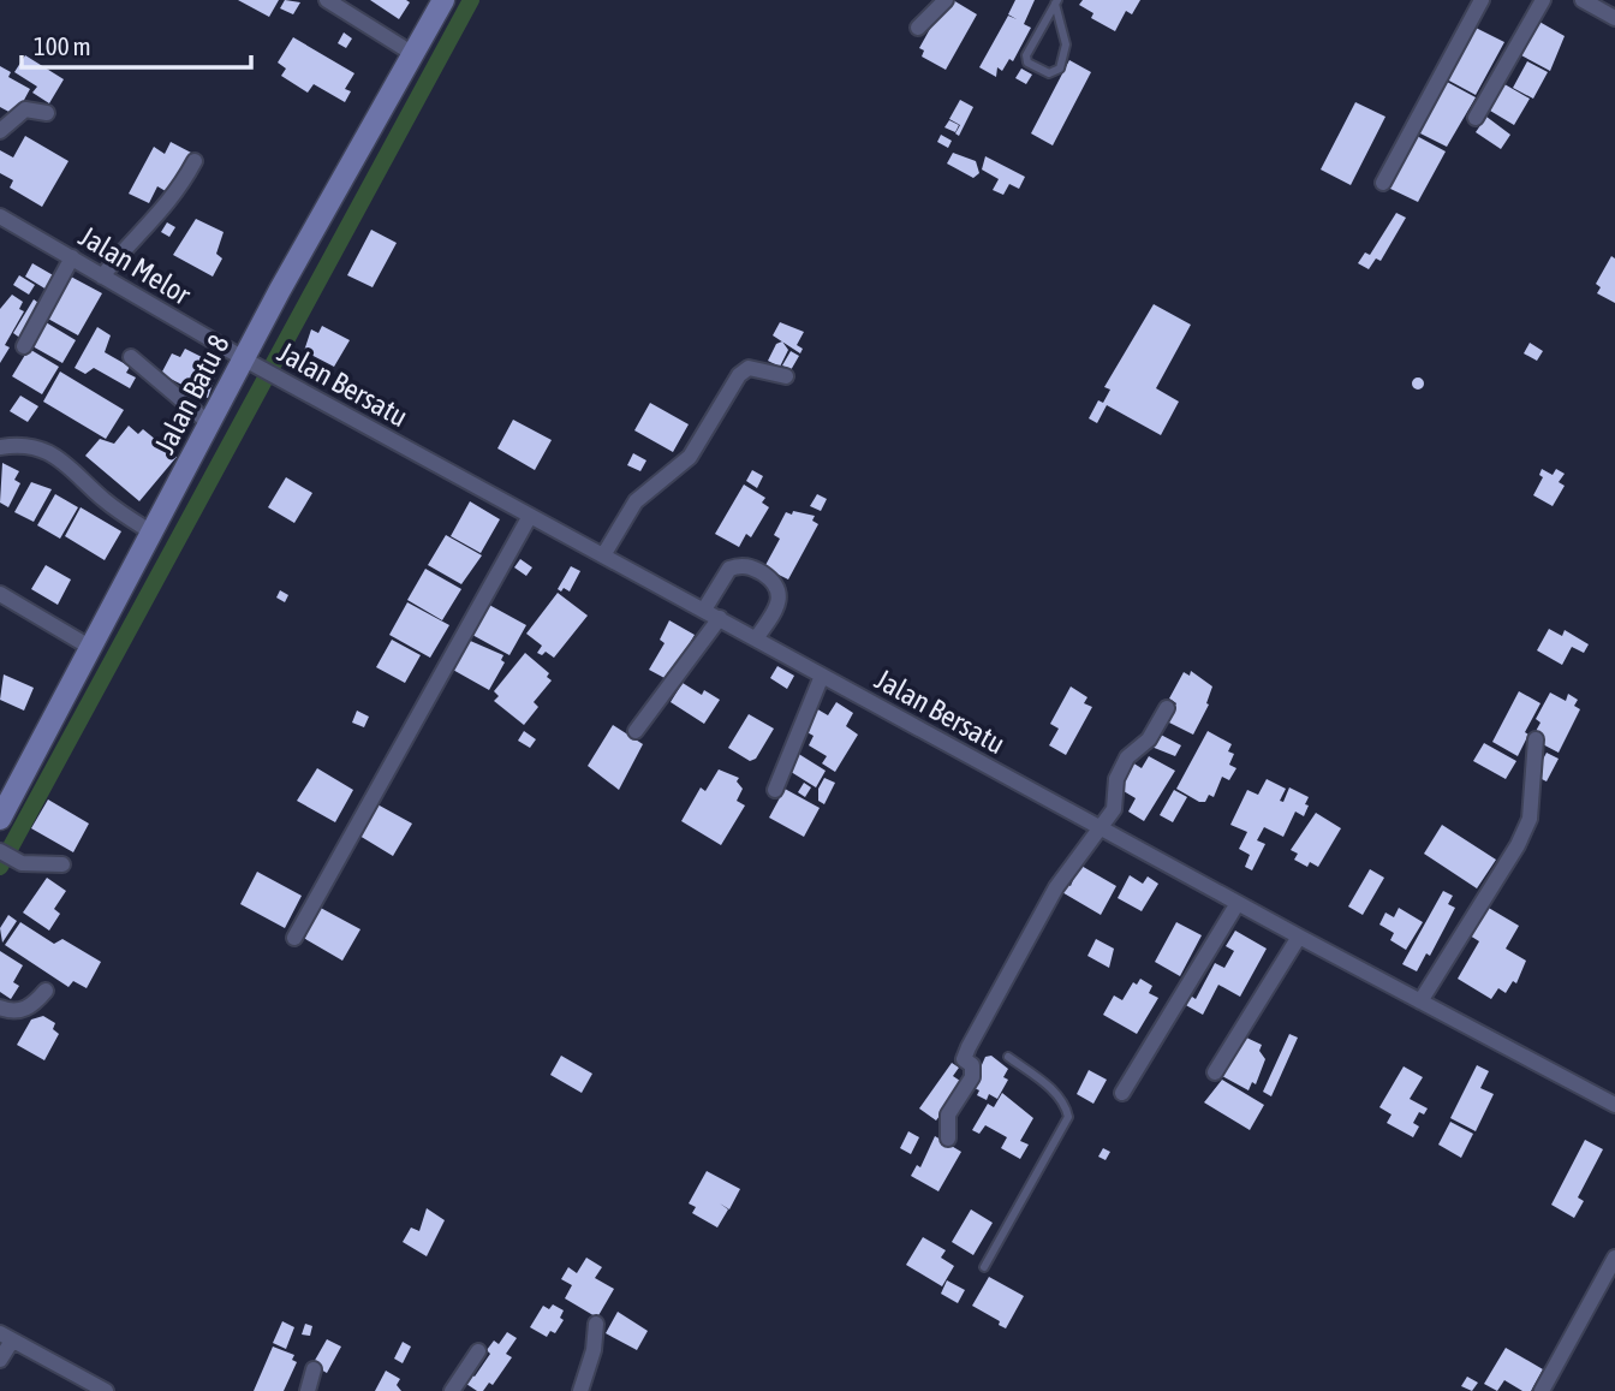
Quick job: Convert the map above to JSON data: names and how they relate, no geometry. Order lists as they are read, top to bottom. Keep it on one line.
{"streets":{"street":["Jalan Melor","Jalan Bersatu","Jalan Batu 8"]},"crossings":[["Jalan Melor","Jalan Bersatu"],["Jalan Melor","Jalan Batu 8"],["Jalan Bersatu","Jalan Batu 8"]],"scale_bar":"100 m"}
